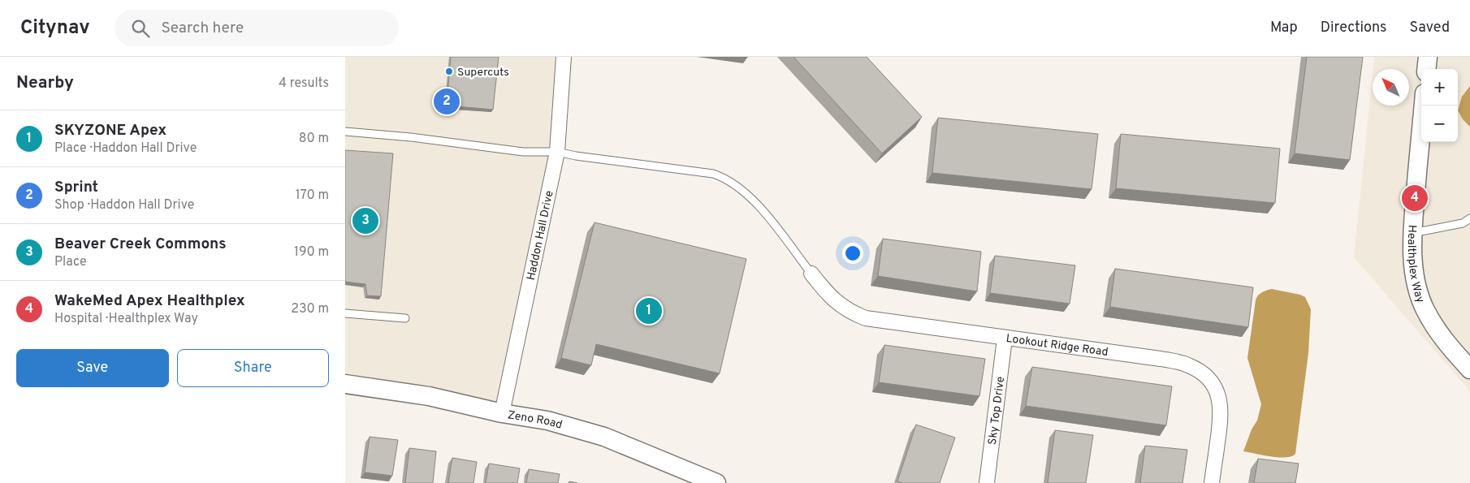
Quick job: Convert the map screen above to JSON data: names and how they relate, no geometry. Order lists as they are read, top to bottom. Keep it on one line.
{"streets":{"street":["Haddon Hall Drive","Healthplex Way","Lookout Ridge Road","Sky Top Drive","Zeno Road"]},"crossings":[["Haddon Hall Drive","Zeno Road"],["Lookout Ridge Road","Sky Top Drive"]],"places":["Supercuts"],"north":"top left","page":{"header":"Citynav","search":"Search here","nav":["Map","Directions","Saved"],"heading":["Nearby","4 results"],"map_buttons":["+","−"],"pins":["2","4","3","1"],"list":[{"mark":"1","name":"SKYZONE Apex","note":"Place · Haddon Hall Drive","value":"80 m"},{"mark":"2","name":"Sprint","note":"Shop · Haddon Hall Drive","value":"170 m"},{"mark":"3","name":"Beaver Creek Commons","note":"Place","value":"190 m"},{"mark":"4","name":"WakeMed Apex Healthplex","note":"Hospital · Healthplex Way","value":"230 m"}],"buttons":["Save","Share"]}}
